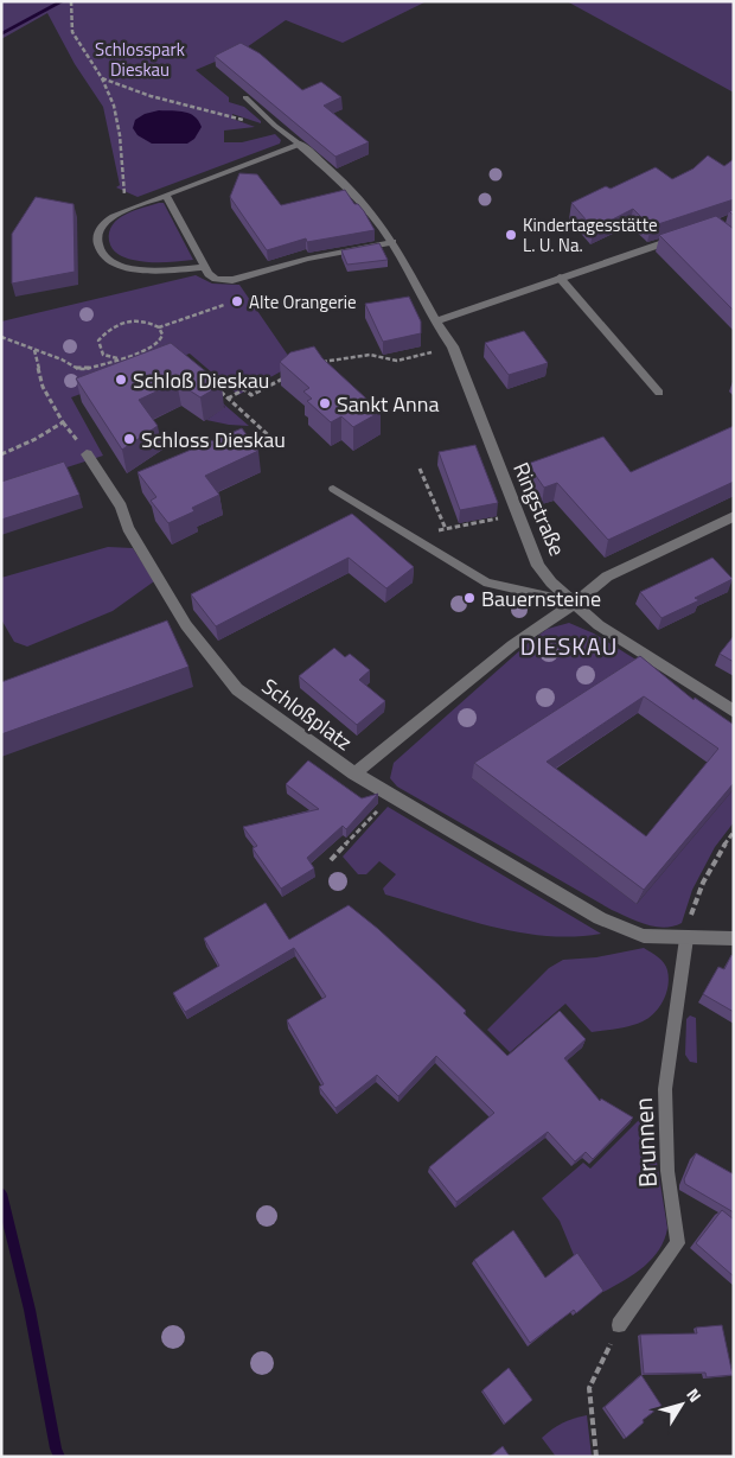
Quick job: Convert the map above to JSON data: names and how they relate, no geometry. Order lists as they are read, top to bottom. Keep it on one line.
{"streets":{"street":["Ringstraße","Schloßplatz"],"lane":["Brunnen"]},"crossings":[["Ringstraße","Schloßplatz"]],"districts":["DIESKAU"],"parks":["Schlosspark Dieskau"],"places":["Kindertagesstätte L. U. Na.","Alte Orangerie","Schloß Dieskau","Sankt Anna","Schloss Dieskau","Bauernsteine"],"north":"top right"}
